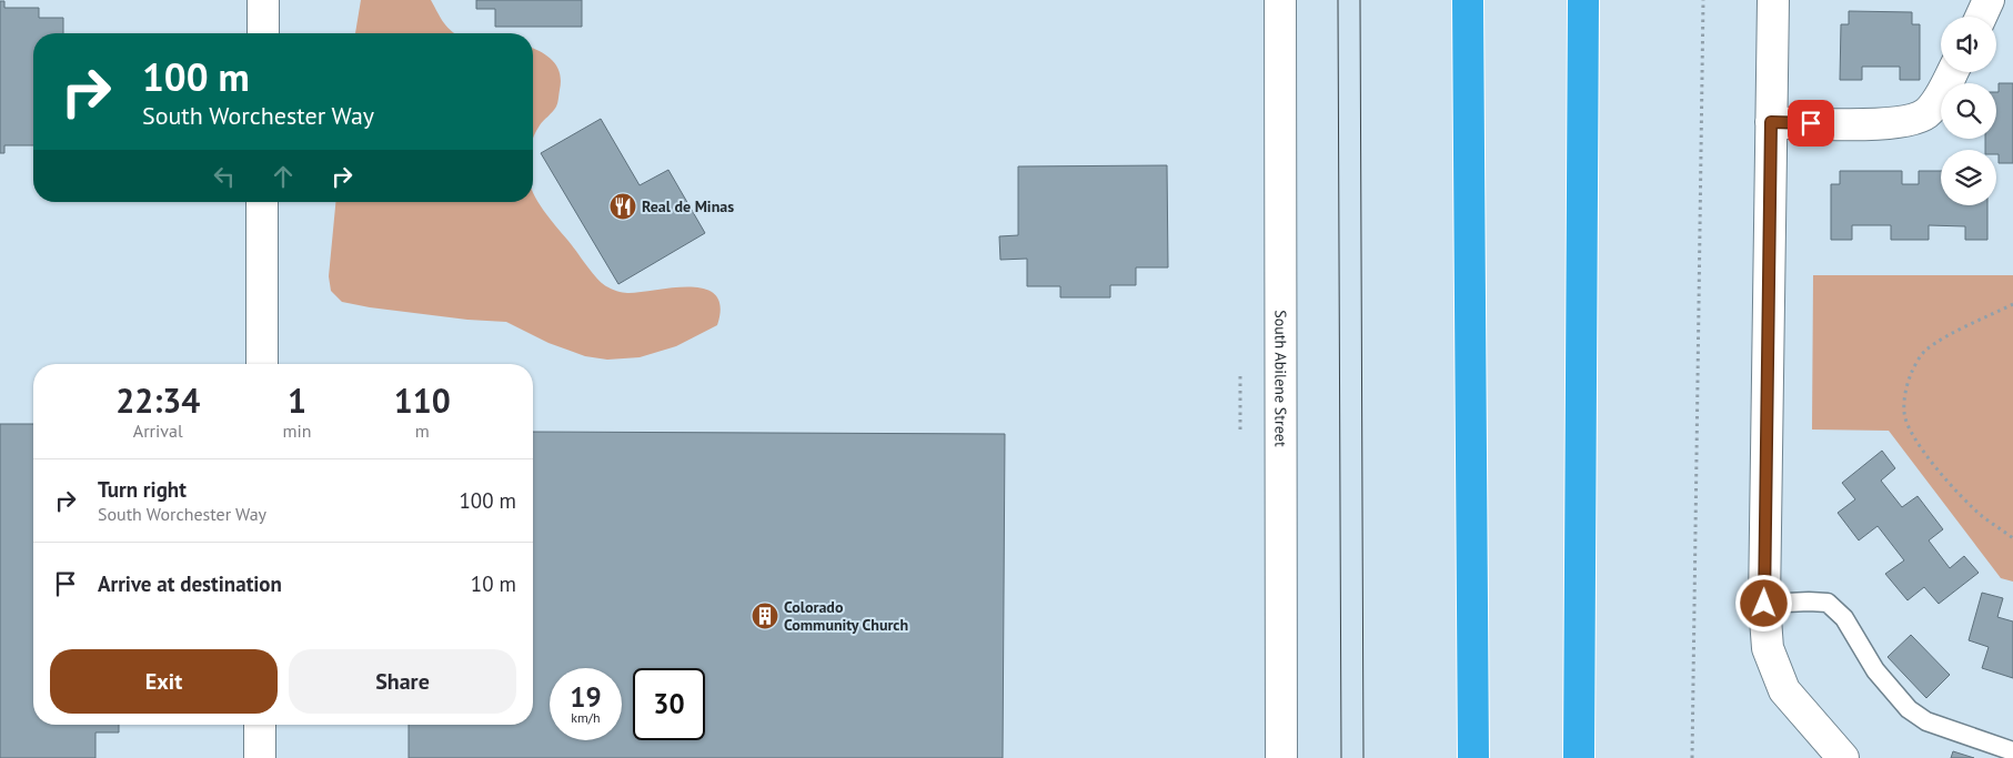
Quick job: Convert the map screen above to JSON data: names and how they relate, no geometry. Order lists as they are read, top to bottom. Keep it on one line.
{"streets":{"street":["South Abilene Street"]},"places":{"restaurant":["Real de Minas"],"building":["Colorado Community Church"]},"page":{"turn":["100 m","South Worchester Way"],"eta":["22:34","Arrival","1","min","110","m"],"list":[{"name":"Turn right","note":"South Worchester Way","value":"100 m"},{"name":"Arrive at destination","value":"10 m"}],"buttons":["Exit","Share"],"speed":"19 km/h","limit":"30"}}
